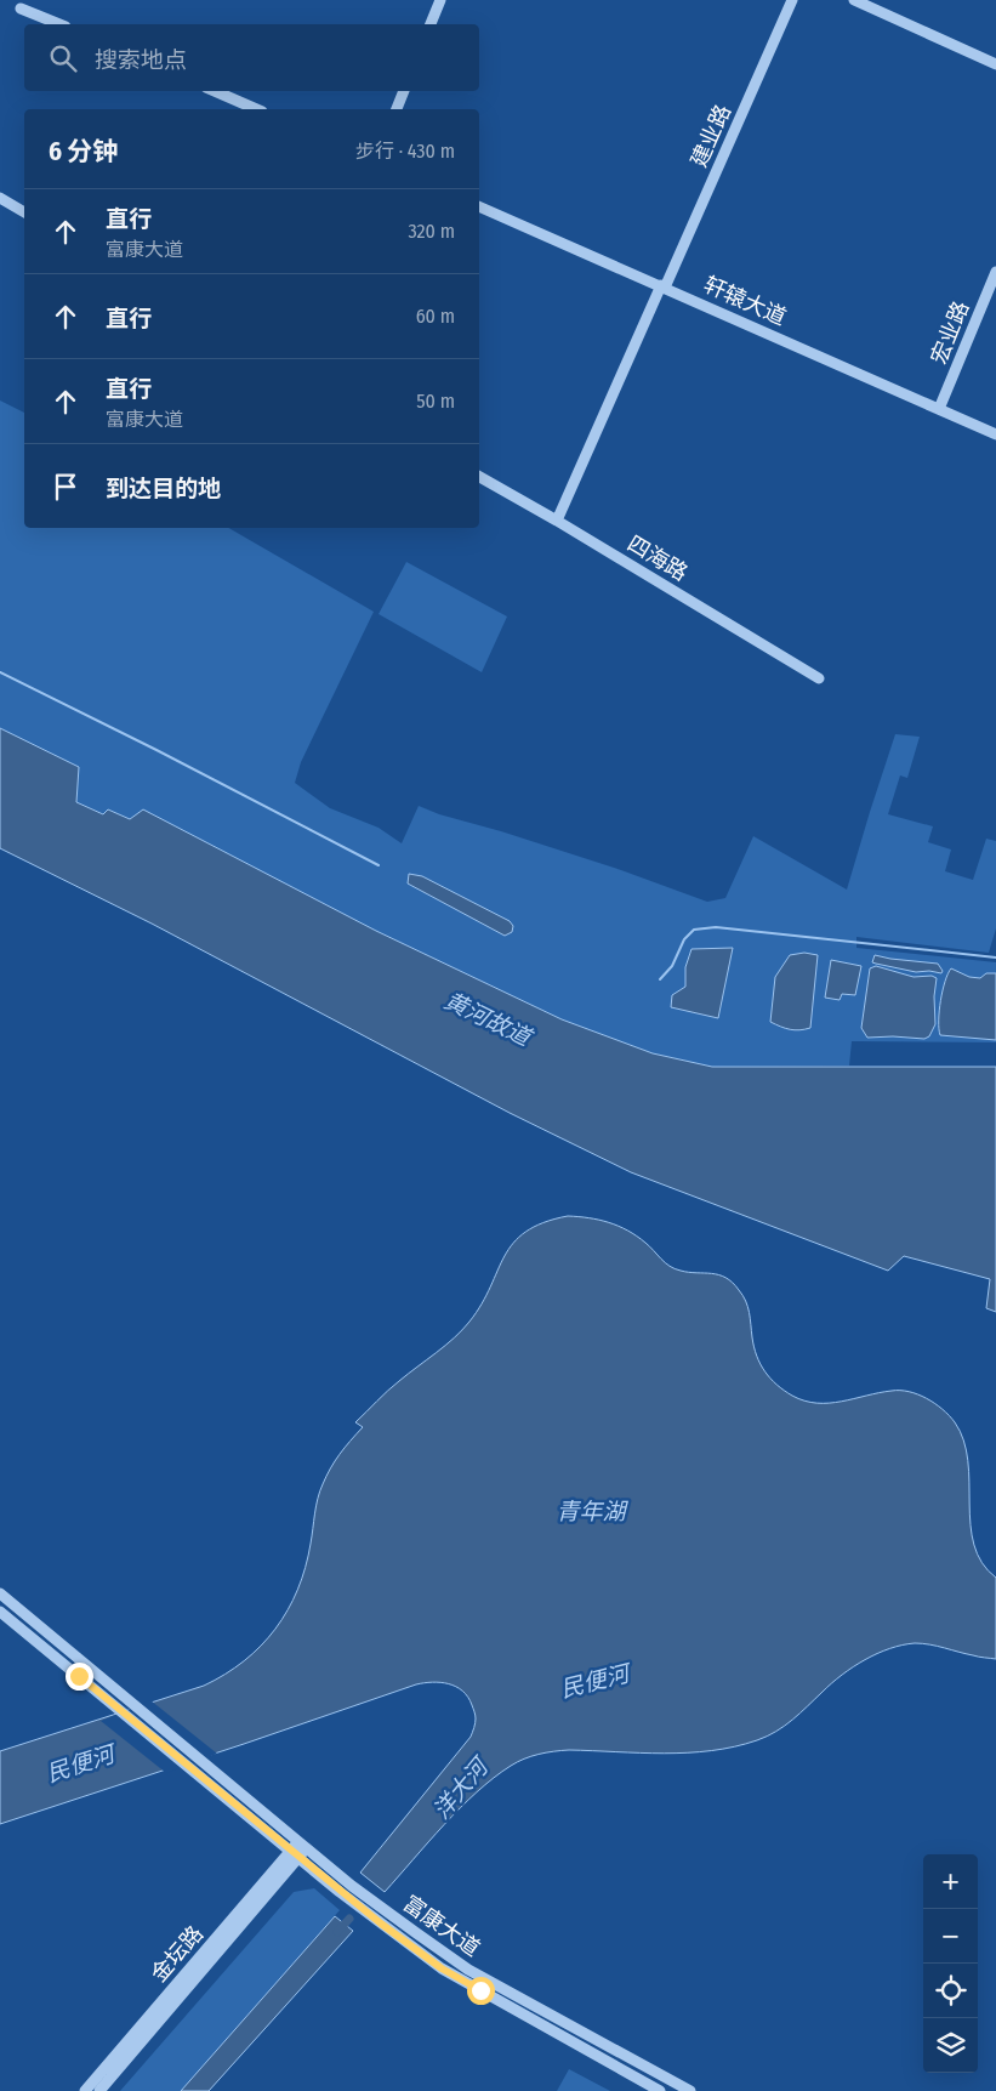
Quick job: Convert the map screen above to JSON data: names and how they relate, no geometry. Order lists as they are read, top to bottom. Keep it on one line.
{"streets":{"street":["建业路","轩辕大道","宏业路","四海路","富康大道","金坛路"]},"crossings":[["建业路","轩辕大道"],["建业路","四海路"],["轩辕大道","宏业路"],["富康大道","金坛路"]],"water":["黄河故道","青年湖","民便河","洋大河"],"page":{"search":"搜索地点","heading":["6 分钟","步行 · 430 m"],"list":[["直行","富康大道","320 m"],["直行","60 m"],["直行","富康大道","50 m"],"到达目的地"],"map_buttons":["+","−"]}}
